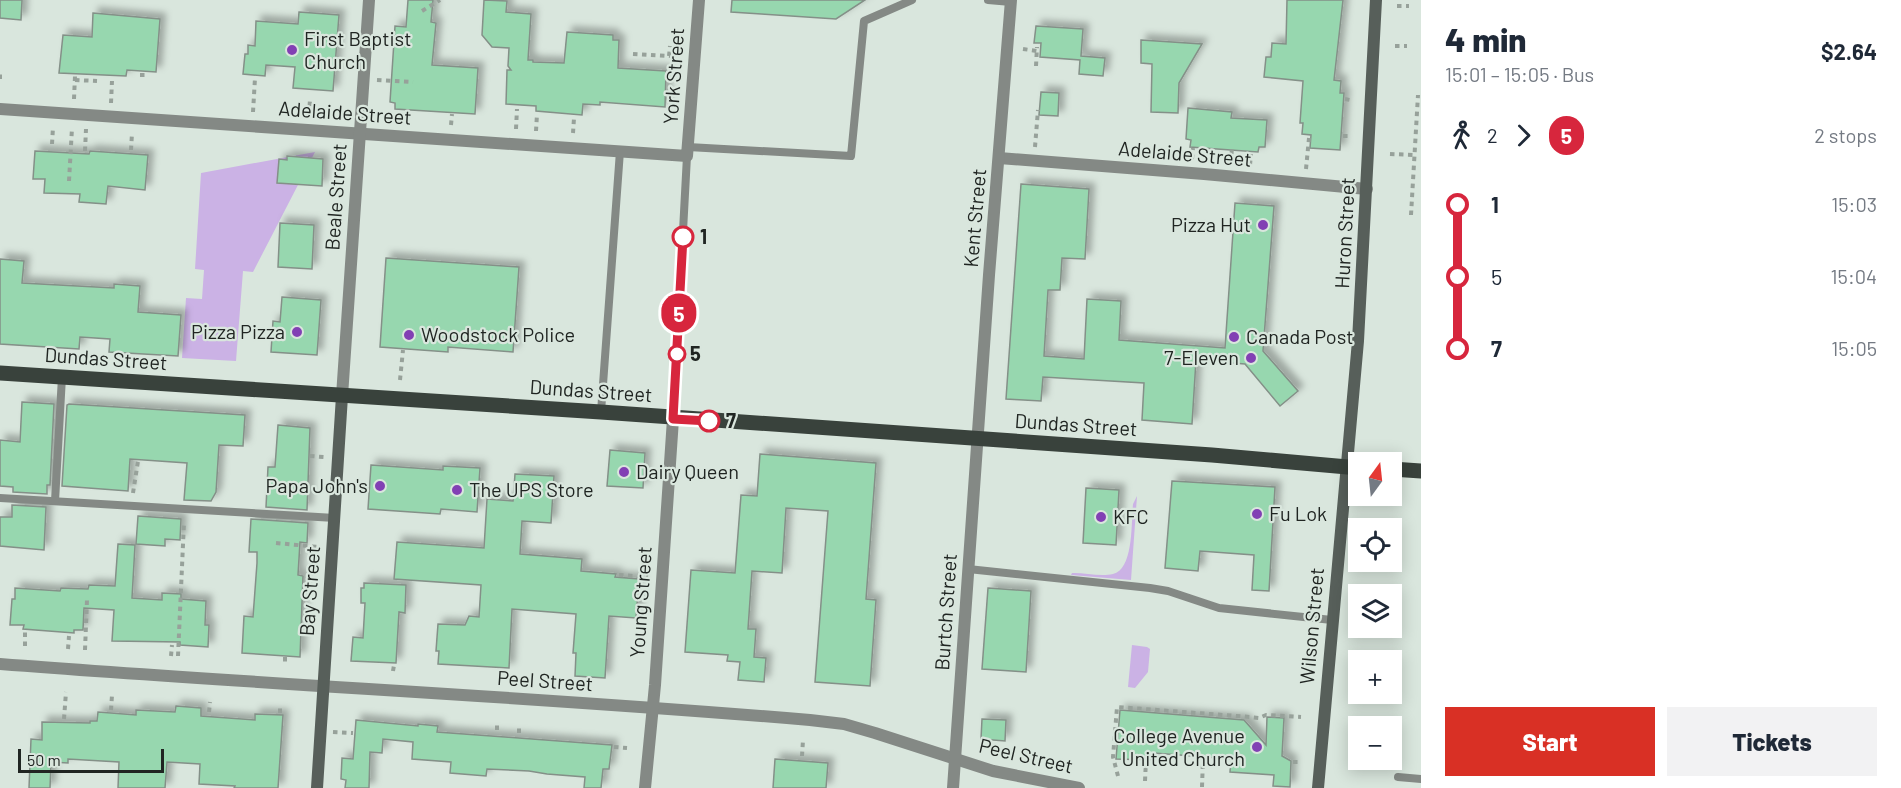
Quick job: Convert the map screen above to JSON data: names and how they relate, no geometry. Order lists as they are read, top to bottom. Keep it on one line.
{"streets":{"main road":["Huron Street","Dundas Street","Bay Street","Wilson Street"],"street":["York Street","Adelaide Street","Beale Street","Kent Street","Young Street","Burtch Street","Peel Street"]},"crossings":[["York Street","Adelaide Street"],["Adelaide Street","Beale Street"],["Adelaide Street","Kent Street"],["Adelaide Street","Huron Street"],["Beale Street","Dundas Street"],["Beale Street","Bay Street"],["Kent Street","Dundas Street"],["Kent Street","Burtch Street"],["Dundas Street","Bay Street"],["Dundas Street","Young Street"],["Dundas Street","Burtch Street"],["Bay Street","Peel Street"],["Young Street","Peel Street"],["Burtch Street","Peel Street"]],"places":["First Baptist Church","Pizza Hut","1","Pizza Pizza","Woodstock Police","Canada Post","5","7-Eleven","7","Dairy Queen","Papa John's","The UPS Store","Fu Lok","KFC","College Avenue United Church"],"lines":["bus line 5"],"scale_bar":"50 m","north":"top","page":{"on_map":"5","heading":["4 min","15:01 – 15:05 · Bus","$2.64"],"legs":["2","5","2 stops"],"list":[{"name":"1","value":"15:03"},{"name":"5","value":"15:04"},{"name":"7","value":"15:05"}],"map_buttons":["+","−"],"buttons":["Start","Tickets"],"scale":"50 m"}}
